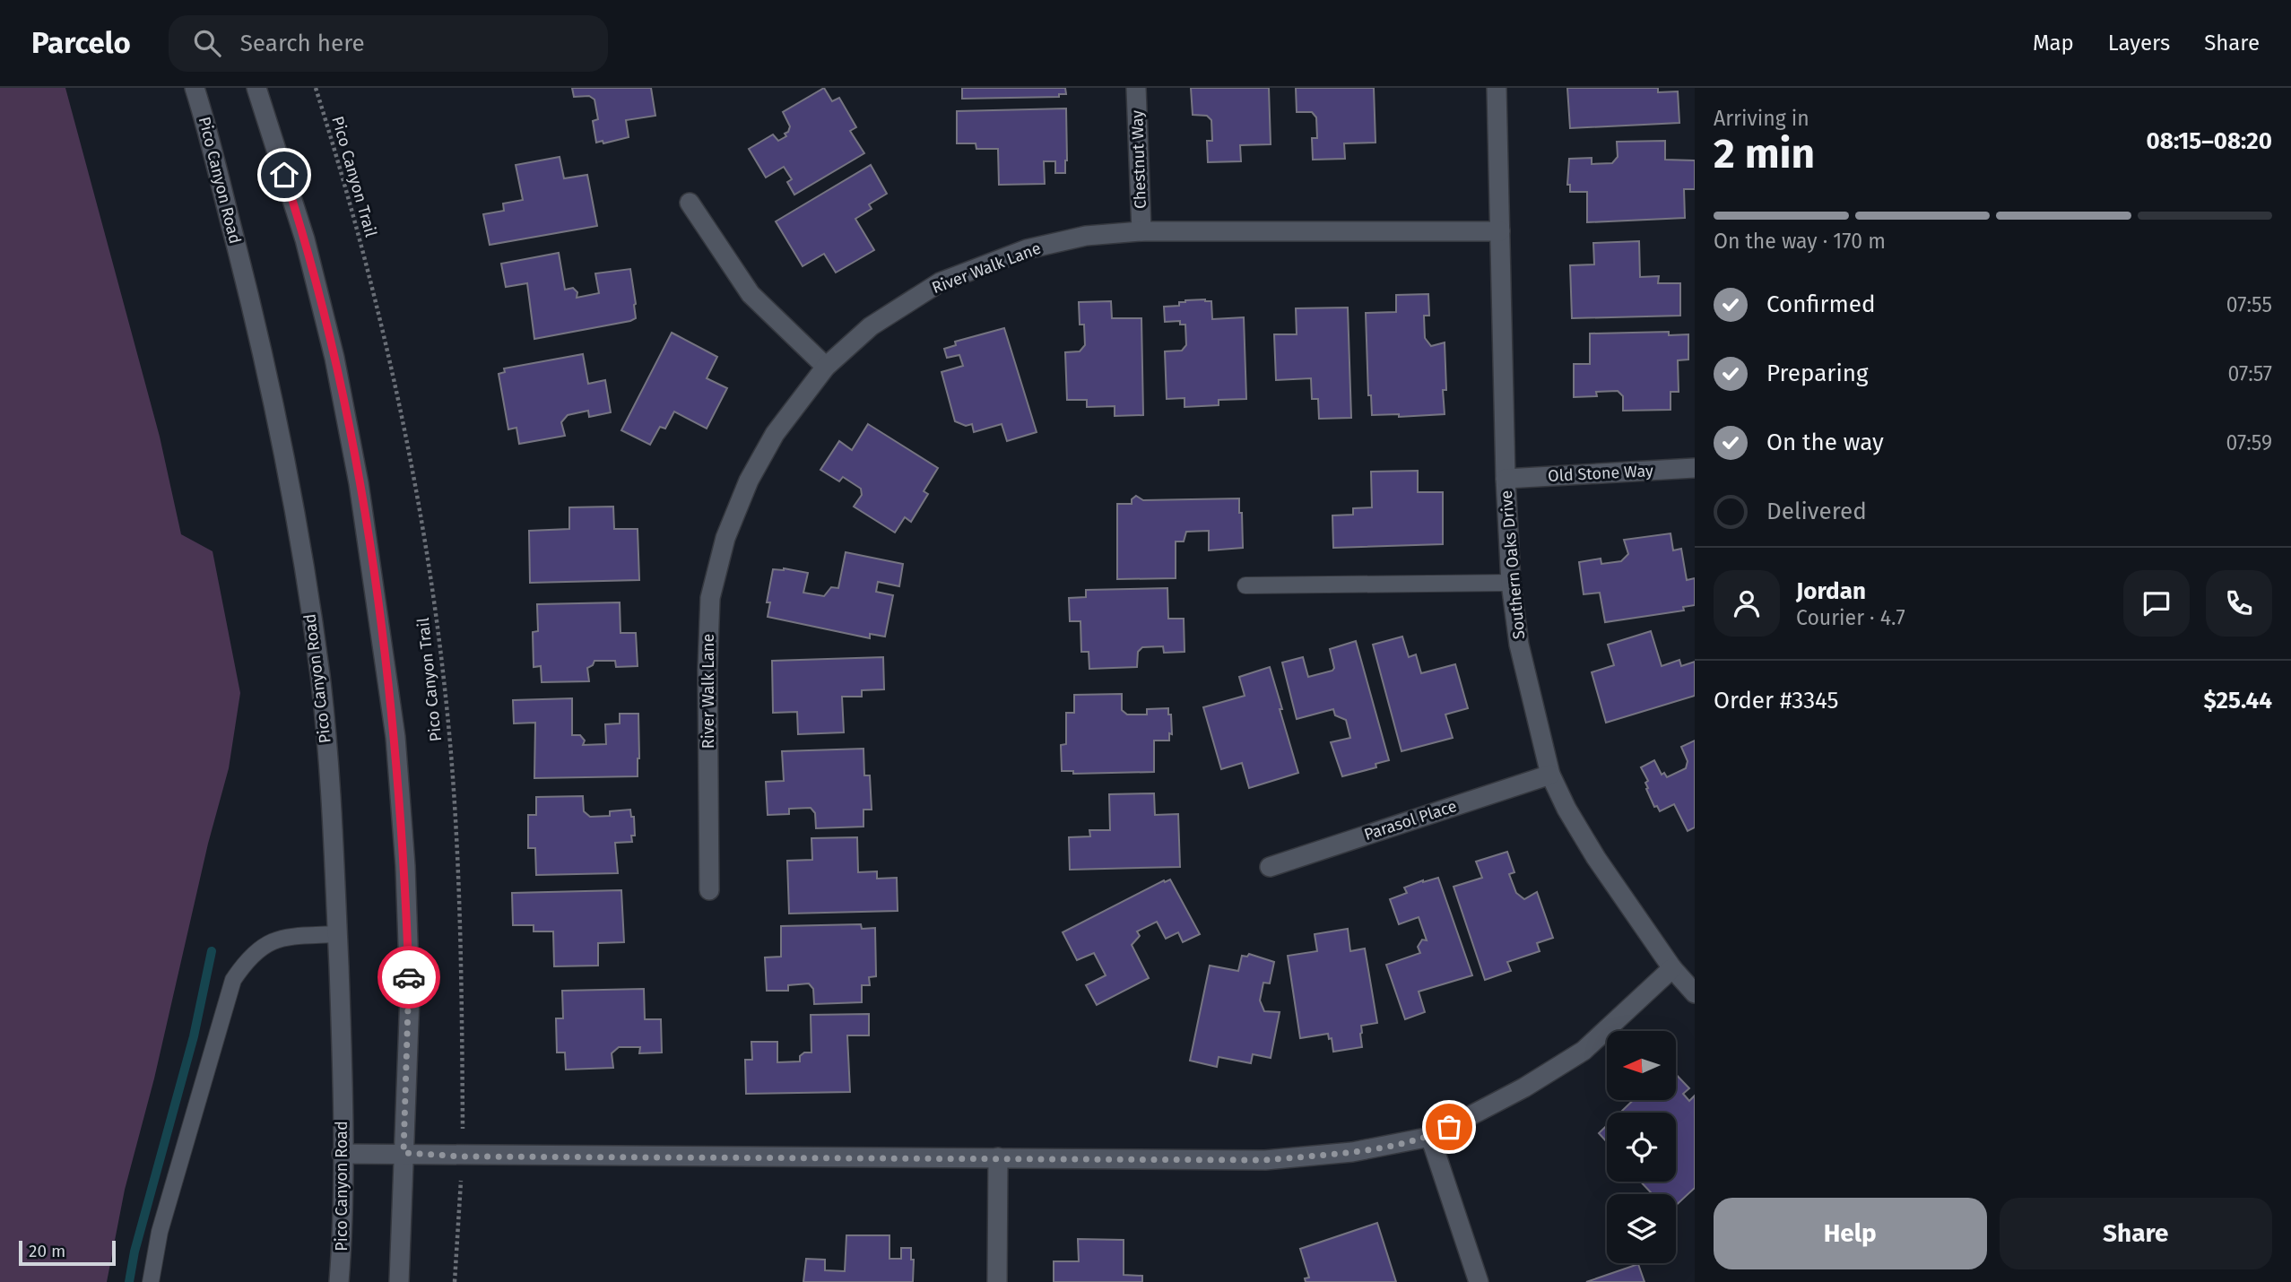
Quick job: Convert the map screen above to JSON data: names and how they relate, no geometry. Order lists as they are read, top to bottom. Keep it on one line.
{"streets":{"street":["Chestnut Way","Pico Canyon Road","River Walk Lane","Old Stone Way","Southern Oaks Drive","Parasol Place"],"path":["Pico Canyon Trail"]},"crossings":[["Chestnut Way","River Walk Lane"],["River Walk Lane","Southern Oaks Drive"],["Old Stone Way","Southern Oaks Drive"],["Southern Oaks Drive","Parasol Place"]],"scale_bar":"20 m","north":"left","page":{"header":"Parcelo","search":"Search here","nav":["Map","Layers","Share"],"heading":["2 min","Arriving in","08:15–08:20"],"panel":["Jordan","Courier · 4.7","Order #3345","$25.44"],"bar":"On the way · 170 m","list":[["Confirmed","07:55"],["Preparing","07:57"],["On the way","07:59"],"Delivered"],"buttons":["Help","Share"],"scale":"20 m"}}
